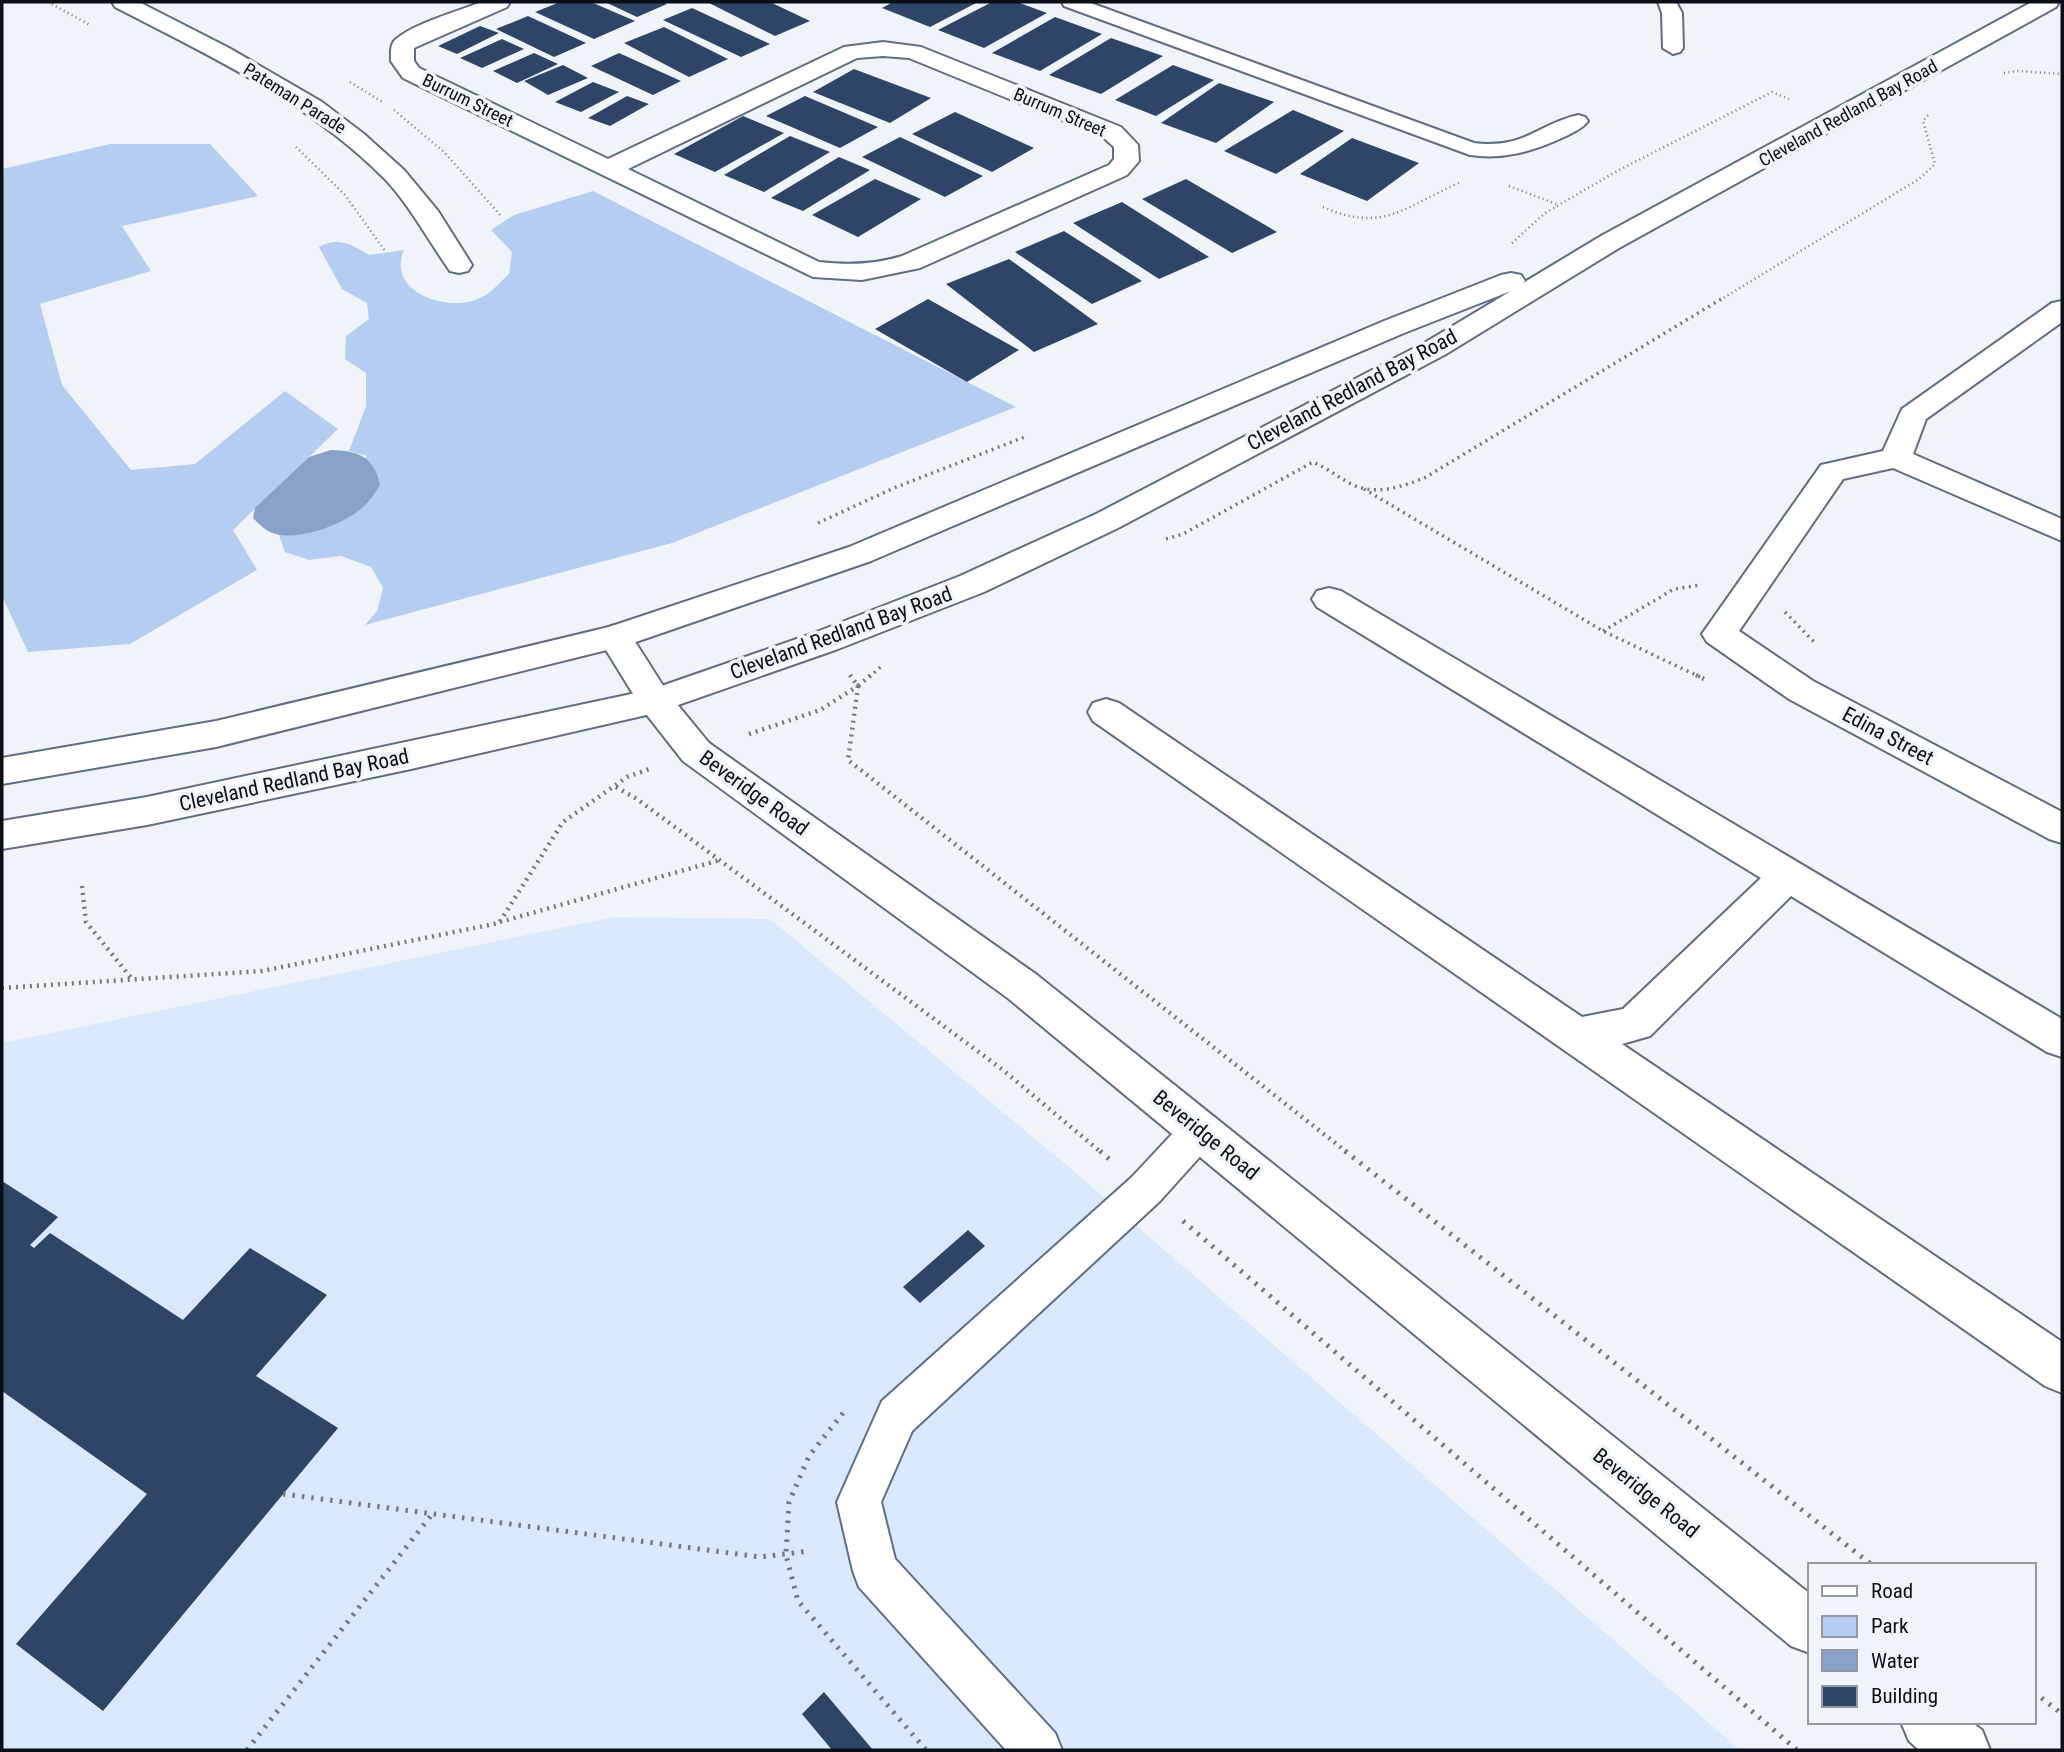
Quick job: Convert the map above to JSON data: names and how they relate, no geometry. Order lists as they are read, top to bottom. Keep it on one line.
{"streets":{"main road":["Pateman Parade","Burrum Street","Cleveland Redland Bay Road","Edina Street","Beveridge Road"]},"crossings":[["Cleveland Redland Bay Road","Beveridge Road"]],"legend":["Road","Park","Water","Building"]}
